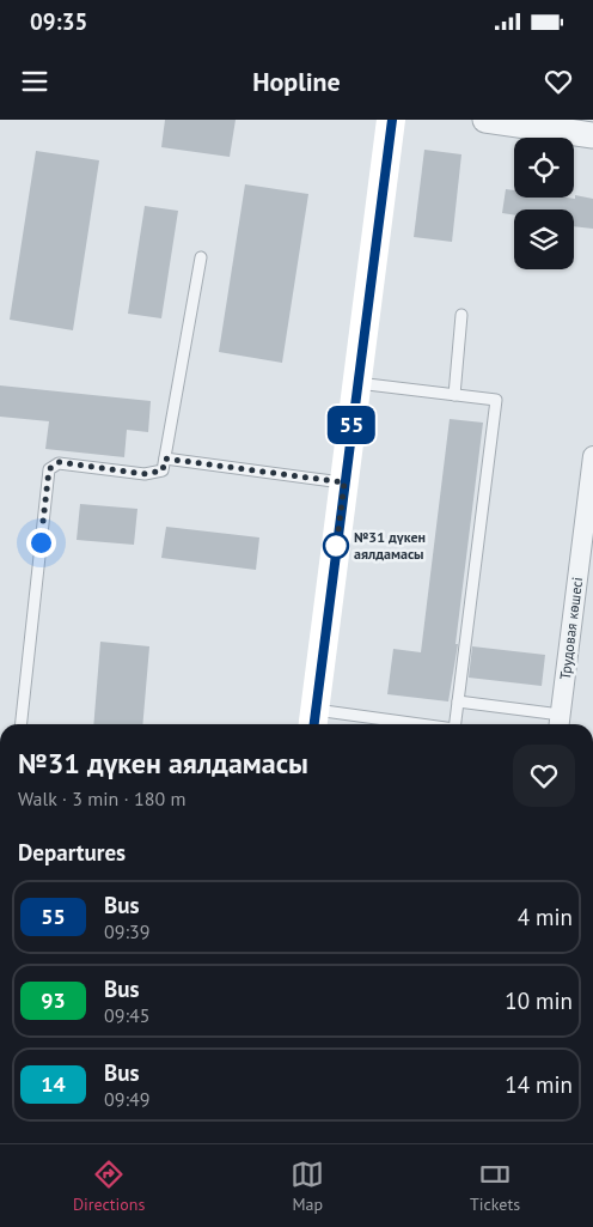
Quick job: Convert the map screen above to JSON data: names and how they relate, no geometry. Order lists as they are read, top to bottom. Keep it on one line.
{"streets":{"street":["Трудовая көшесі"]},"places":["№31 дүкен аялдамасы"],"lines":["bus line 55"],"page":{"status":"09:35","header":"Hopline","on_map":"55","heading":[["№31 дүкен аялдамасы","Walk · 3 min · 180 m"],"Departures"],"list":[{"mark":"55","name":"Bus","note":"09:39","value":"4 min"},{"mark":"93","name":"Bus","note":"09:45","value":"10 min"},{"mark":"14","name":"Bus","note":"09:49","value":"14 min"}],"tabs":["Directions","Map","Tickets"]}}
